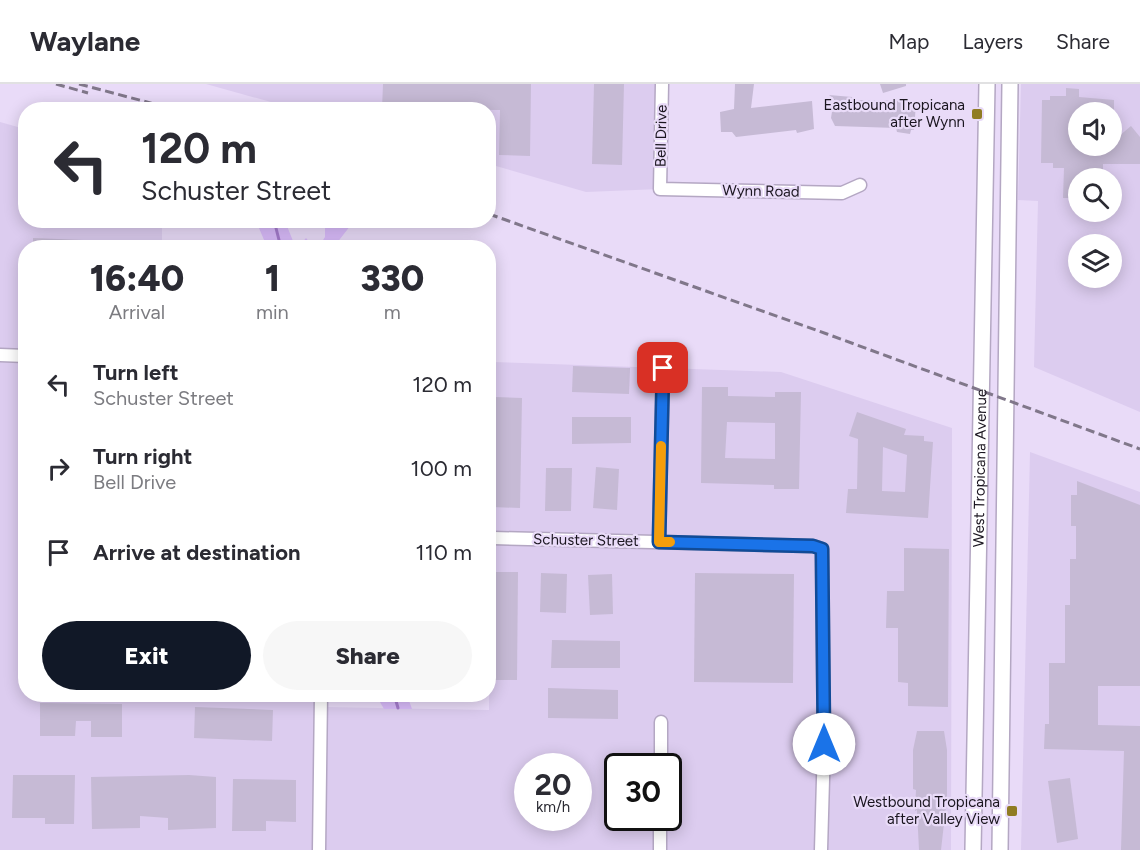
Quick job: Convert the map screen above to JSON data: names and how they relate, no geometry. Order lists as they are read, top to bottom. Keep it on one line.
{"streets":{"main road":["West Tropicana Avenue"],"street":["Bell Drive","Wynn Road","Schuster Street"]},"crossings":[["Bell Drive","Wynn Road"]],"places":{"transit":["Eastbound Tropicana after Wynn","Westbound Tropicana after Valley View"]},"page":{"header":"Waylane","nav":["Map","Layers","Share"],"turn":["120 m","Schuster Street"],"eta":["16:40","Arrival","1","min","330","m"],"list":[{"name":"Turn left","note":"Schuster Street","value":"120 m"},{"name":"Turn right","note":"Bell Drive","value":"100 m"},{"name":"Arrive at destination","value":"110 m"}],"buttons":["Exit","Share"],"speed":"20 km/h","limit":"30"}}
